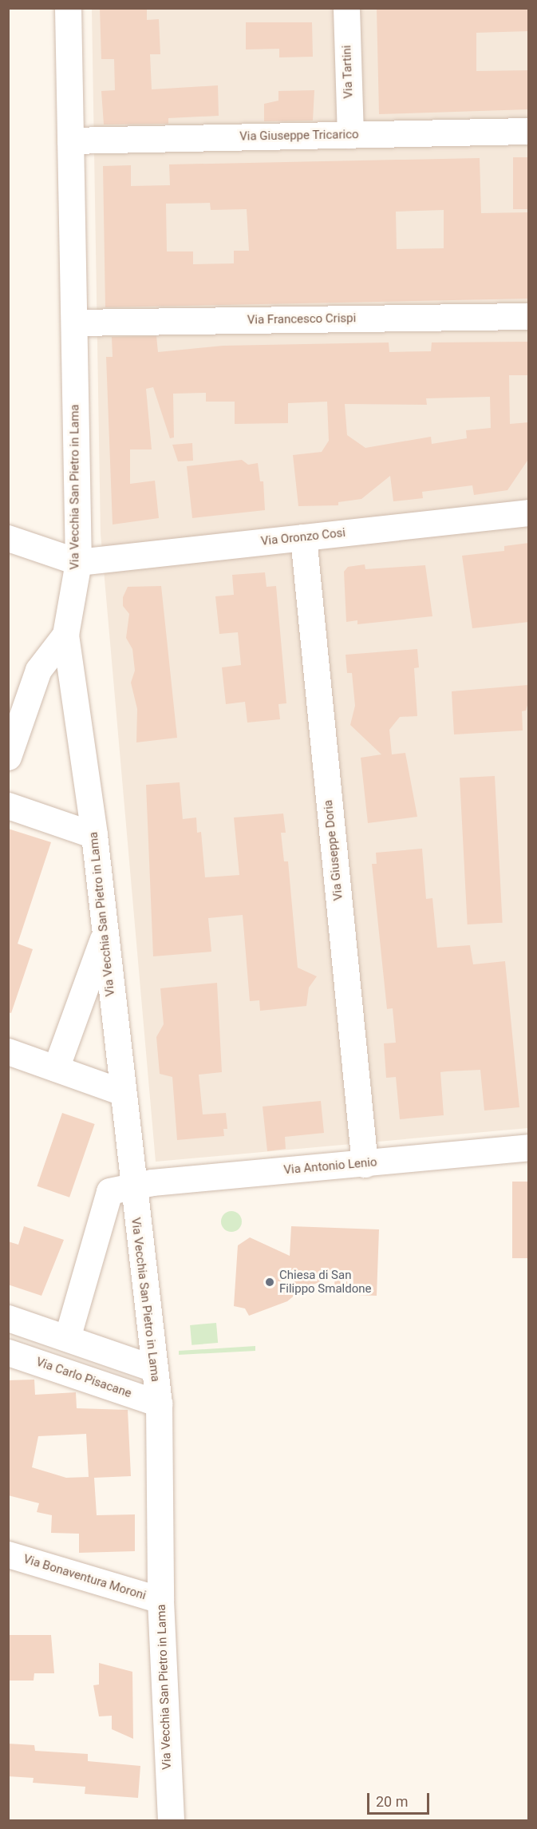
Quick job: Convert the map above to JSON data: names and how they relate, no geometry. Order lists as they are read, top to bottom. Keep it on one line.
{"streets":{"street":["Via Tartini","Via Giuseppe Tricarico","Via Francesco Crispi","Via Vecchia San Pietro in Lama","Via Oronzo Cosi","Via Giuseppe Doria","Via Antonio Lenio","Via Carlo Pisacane","Via Bonaventura Moroni"]},"crossings":[["Via Tartini","Via Giuseppe Tricarico"],["Via Giuseppe Tricarico","Via Vecchia San Pietro in Lama"],["Via Francesco Crispi","Via Vecchia San Pietro in Lama"],["Via Vecchia San Pietro in Lama","Via Oronzo Cosi"],["Via Vecchia San Pietro in Lama","Via Antonio Lenio"],["Via Vecchia San Pietro in Lama","Via Carlo Pisacane"],["Via Vecchia San Pietro in Lama","Via Bonaventura Moroni"],["Via Oronzo Cosi","Via Giuseppe Doria"],["Via Giuseppe Doria","Via Antonio Lenio"]],"places":["Chiesa di San Filippo Smaldone"],"scale_bar":"20 m"}
